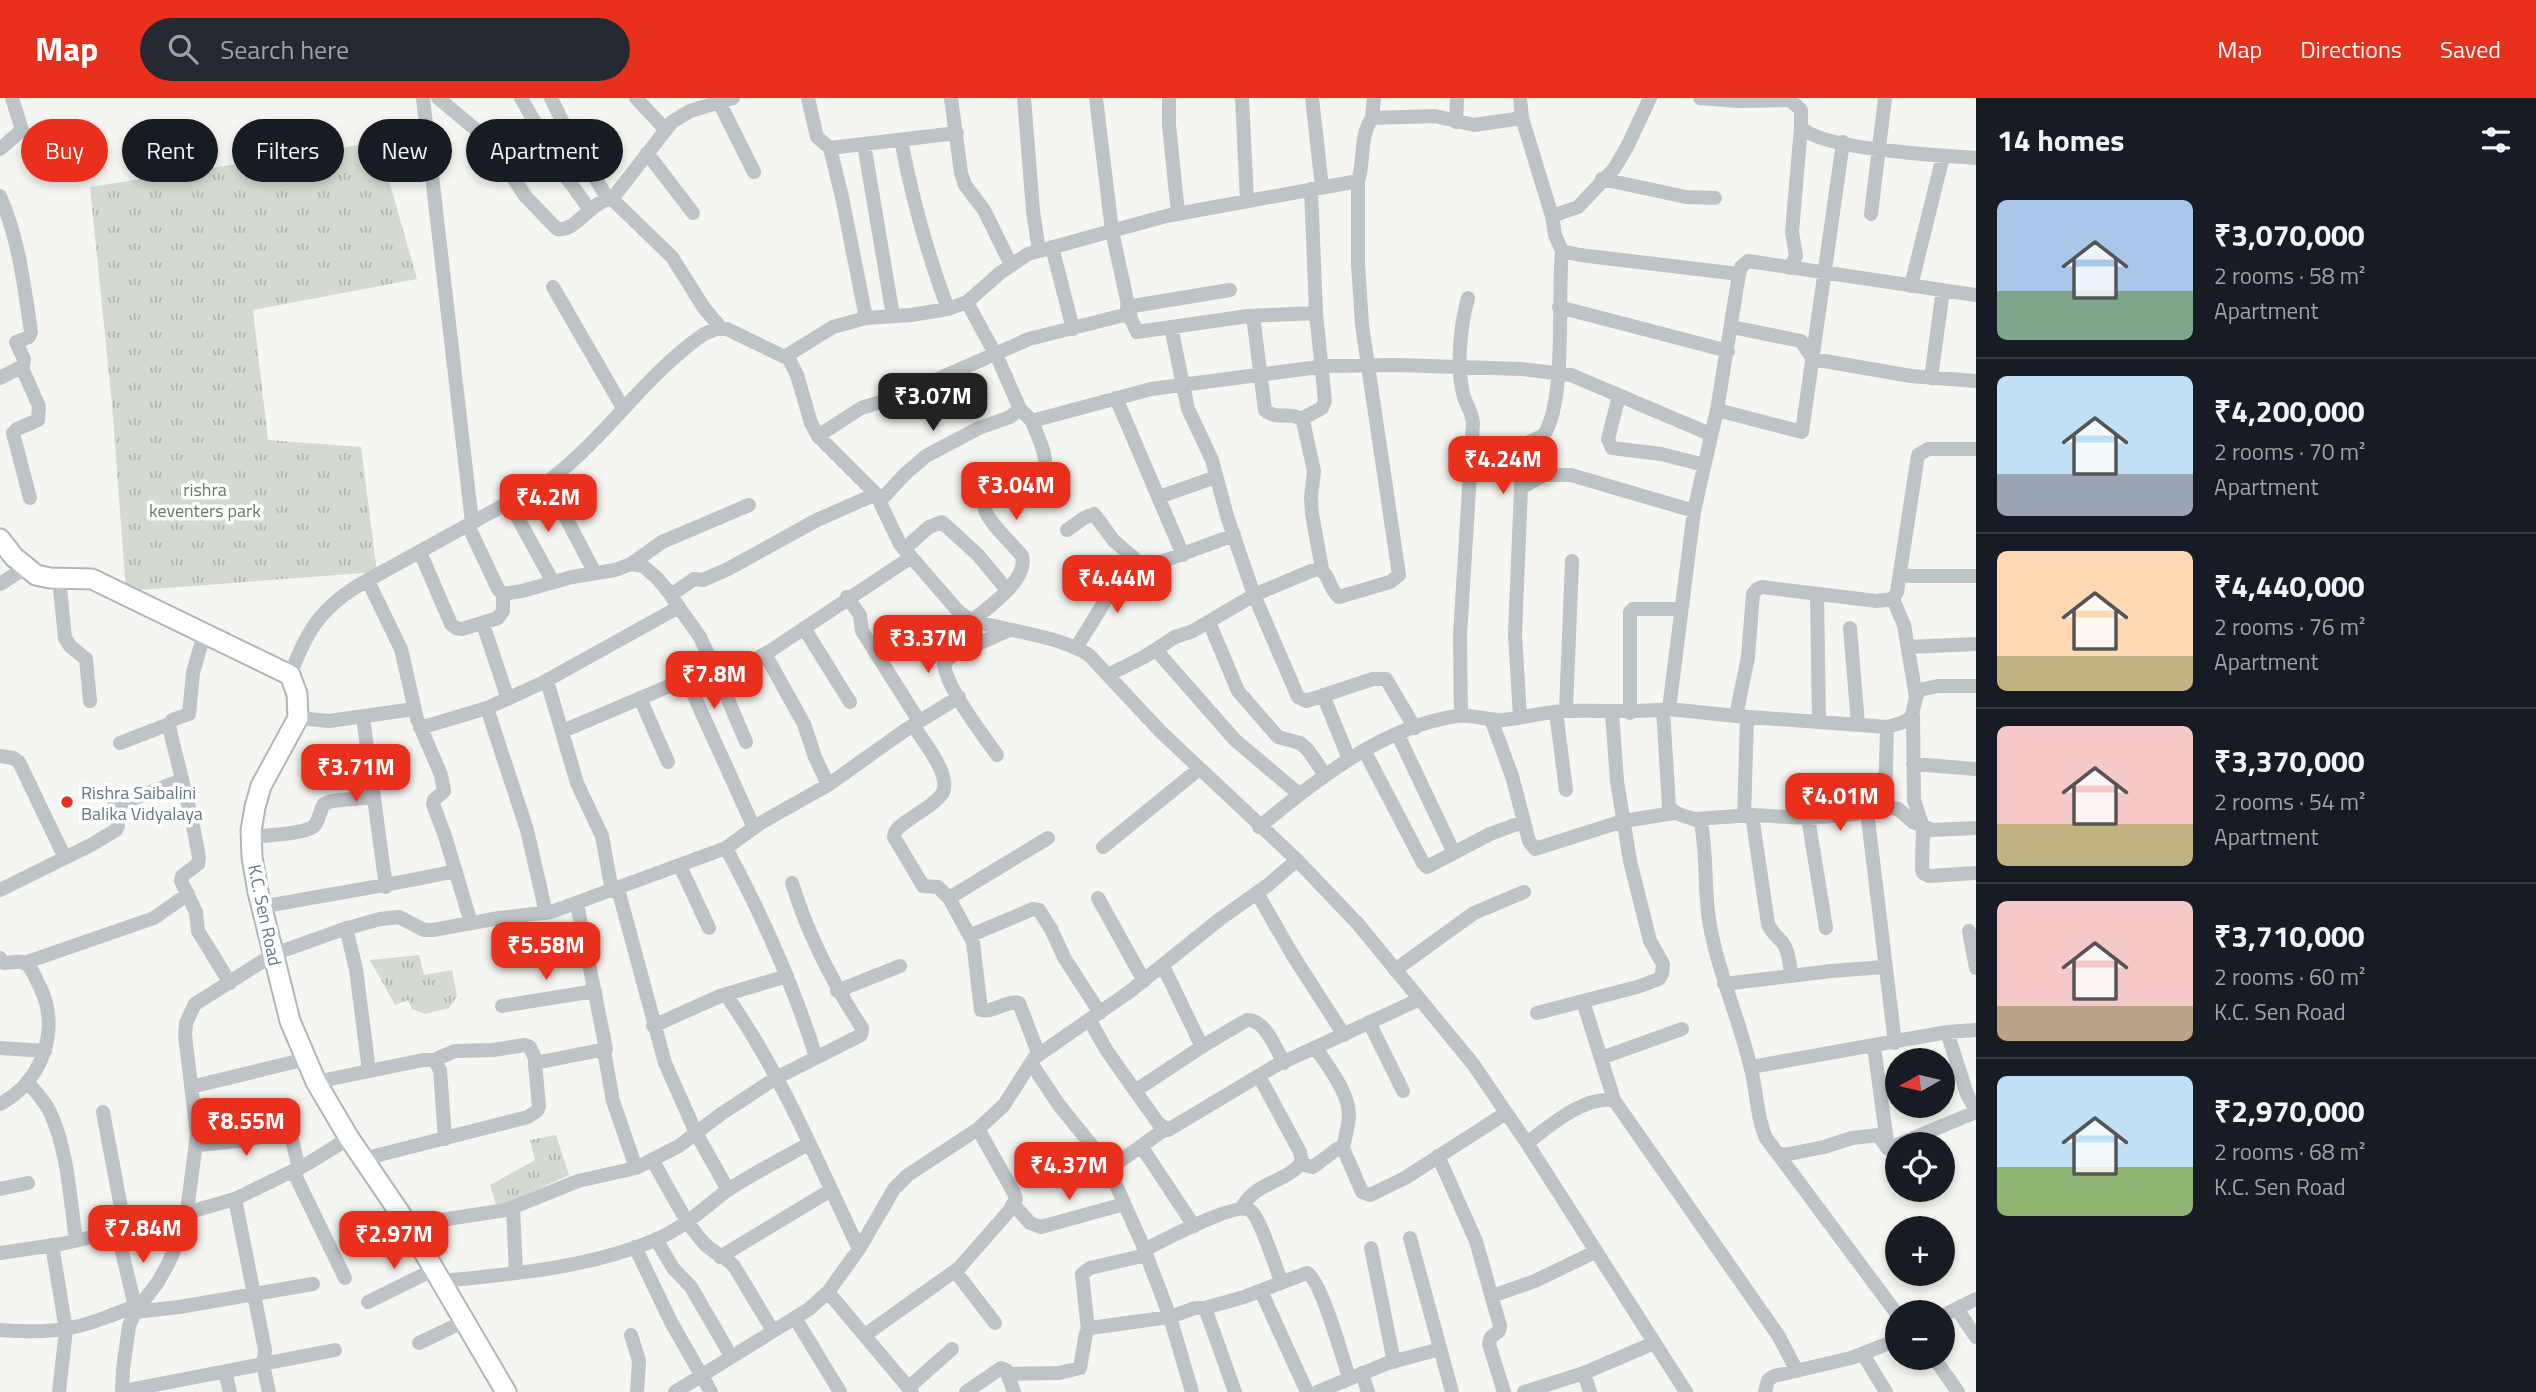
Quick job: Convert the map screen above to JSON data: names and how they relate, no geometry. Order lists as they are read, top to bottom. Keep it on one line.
{"streets":{"street":["K.C. Sen Road"]},"parks":["rishra keventers park"],"places":["Rishra Saibalini Balika Vidyalaya"],"north":"left","page":{"header":"Map","search":"Search here","nav":["Map","Directions","Saved"],"heading":"14 homes","chip":["Buy","Rent","Filters","New","Apartment"],"list":[{"name":"₹3,070,000","note":"2 rooms · 58 m² · Apartment"},{"name":"₹4,200,000","note":"2 rooms · 70 m² · Apartment"},{"name":"₹4,440,000","note":"2 rooms · 76 m² · Apartment"},{"name":"₹3,370,000","note":"2 rooms · 54 m² · Apartment"},{"name":"₹3,710,000","note":"2 rooms · 60 m² · K.C. Sen Road"},{"name":"₹2,970,000","note":"2 rooms · 68 m² · K.C. Sen Road"}],"price":["₹3.07M","₹4.24M","₹3.04M","₹4.2M","₹4.44M","₹3.37M","₹7.8M","₹3.71M","₹4.01M","₹5.58M","₹8.55M","₹4.37M","₹7.84M","₹2.97M"],"map_buttons":["+","−"]}}
